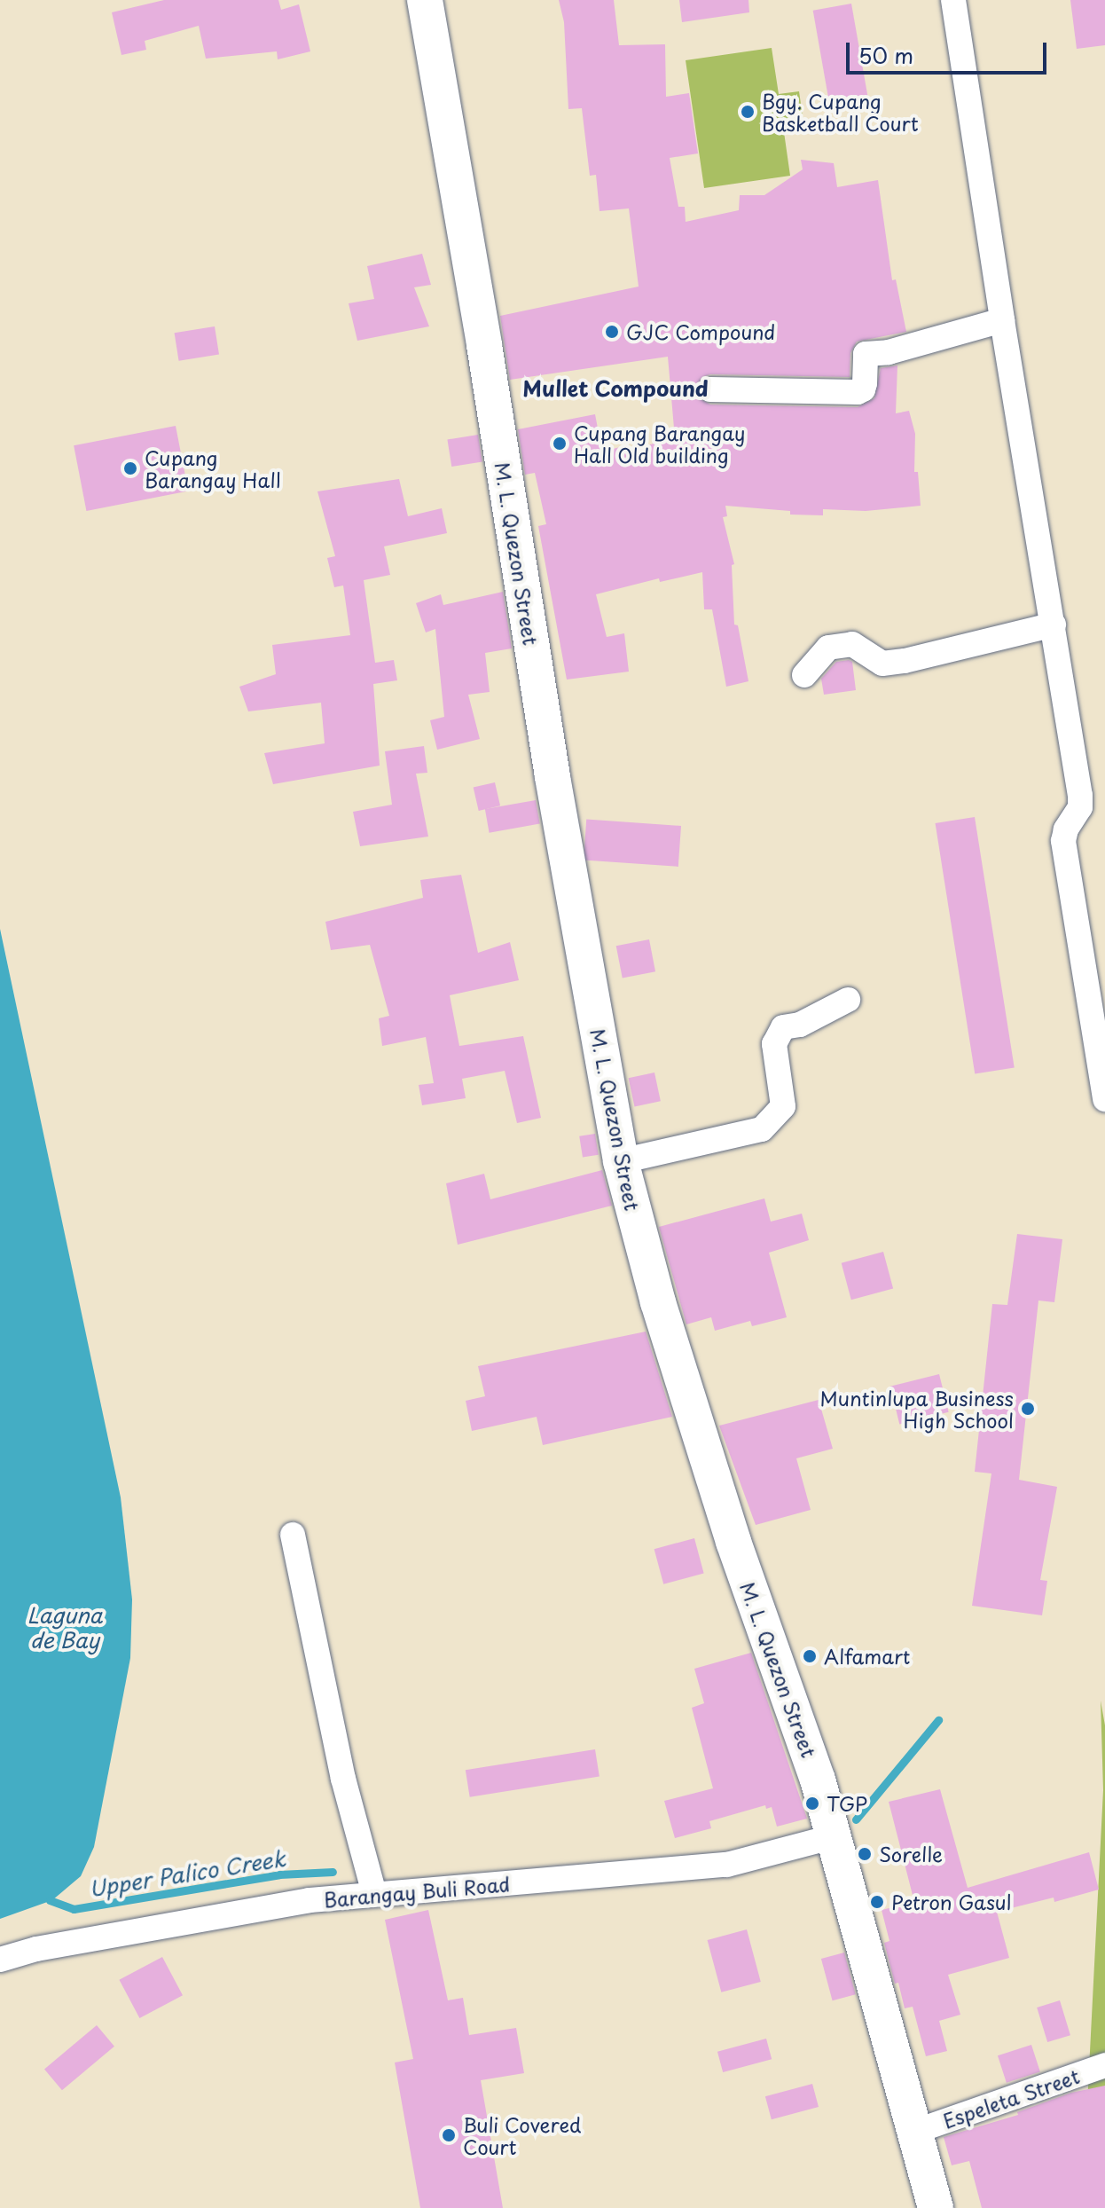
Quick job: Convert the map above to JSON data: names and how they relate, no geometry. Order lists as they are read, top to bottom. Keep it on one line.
{"streets":{"main road":["M. L. Quezon Street"],"street":["Barangay Buli Road","Espeleta Street"]},"crossings":[["M. L. Quezon Street","Barangay Buli Road"],["M. L. Quezon Street","Espeleta Street"]],"districts":["Mullet Compound"],"water":["Laguna de Bay","Upper Palico Creek"],"places":["Bgy. Cupang Basketball Court","GJC Compound","Cupang Barangay Hall Old building","Cupang Barangay Hall","Muntinlupa Business High School","Alfamart","TGP","Sorelle","Petron Gasul","Buli Covered Court"],"scale_bar":"50 m"}
